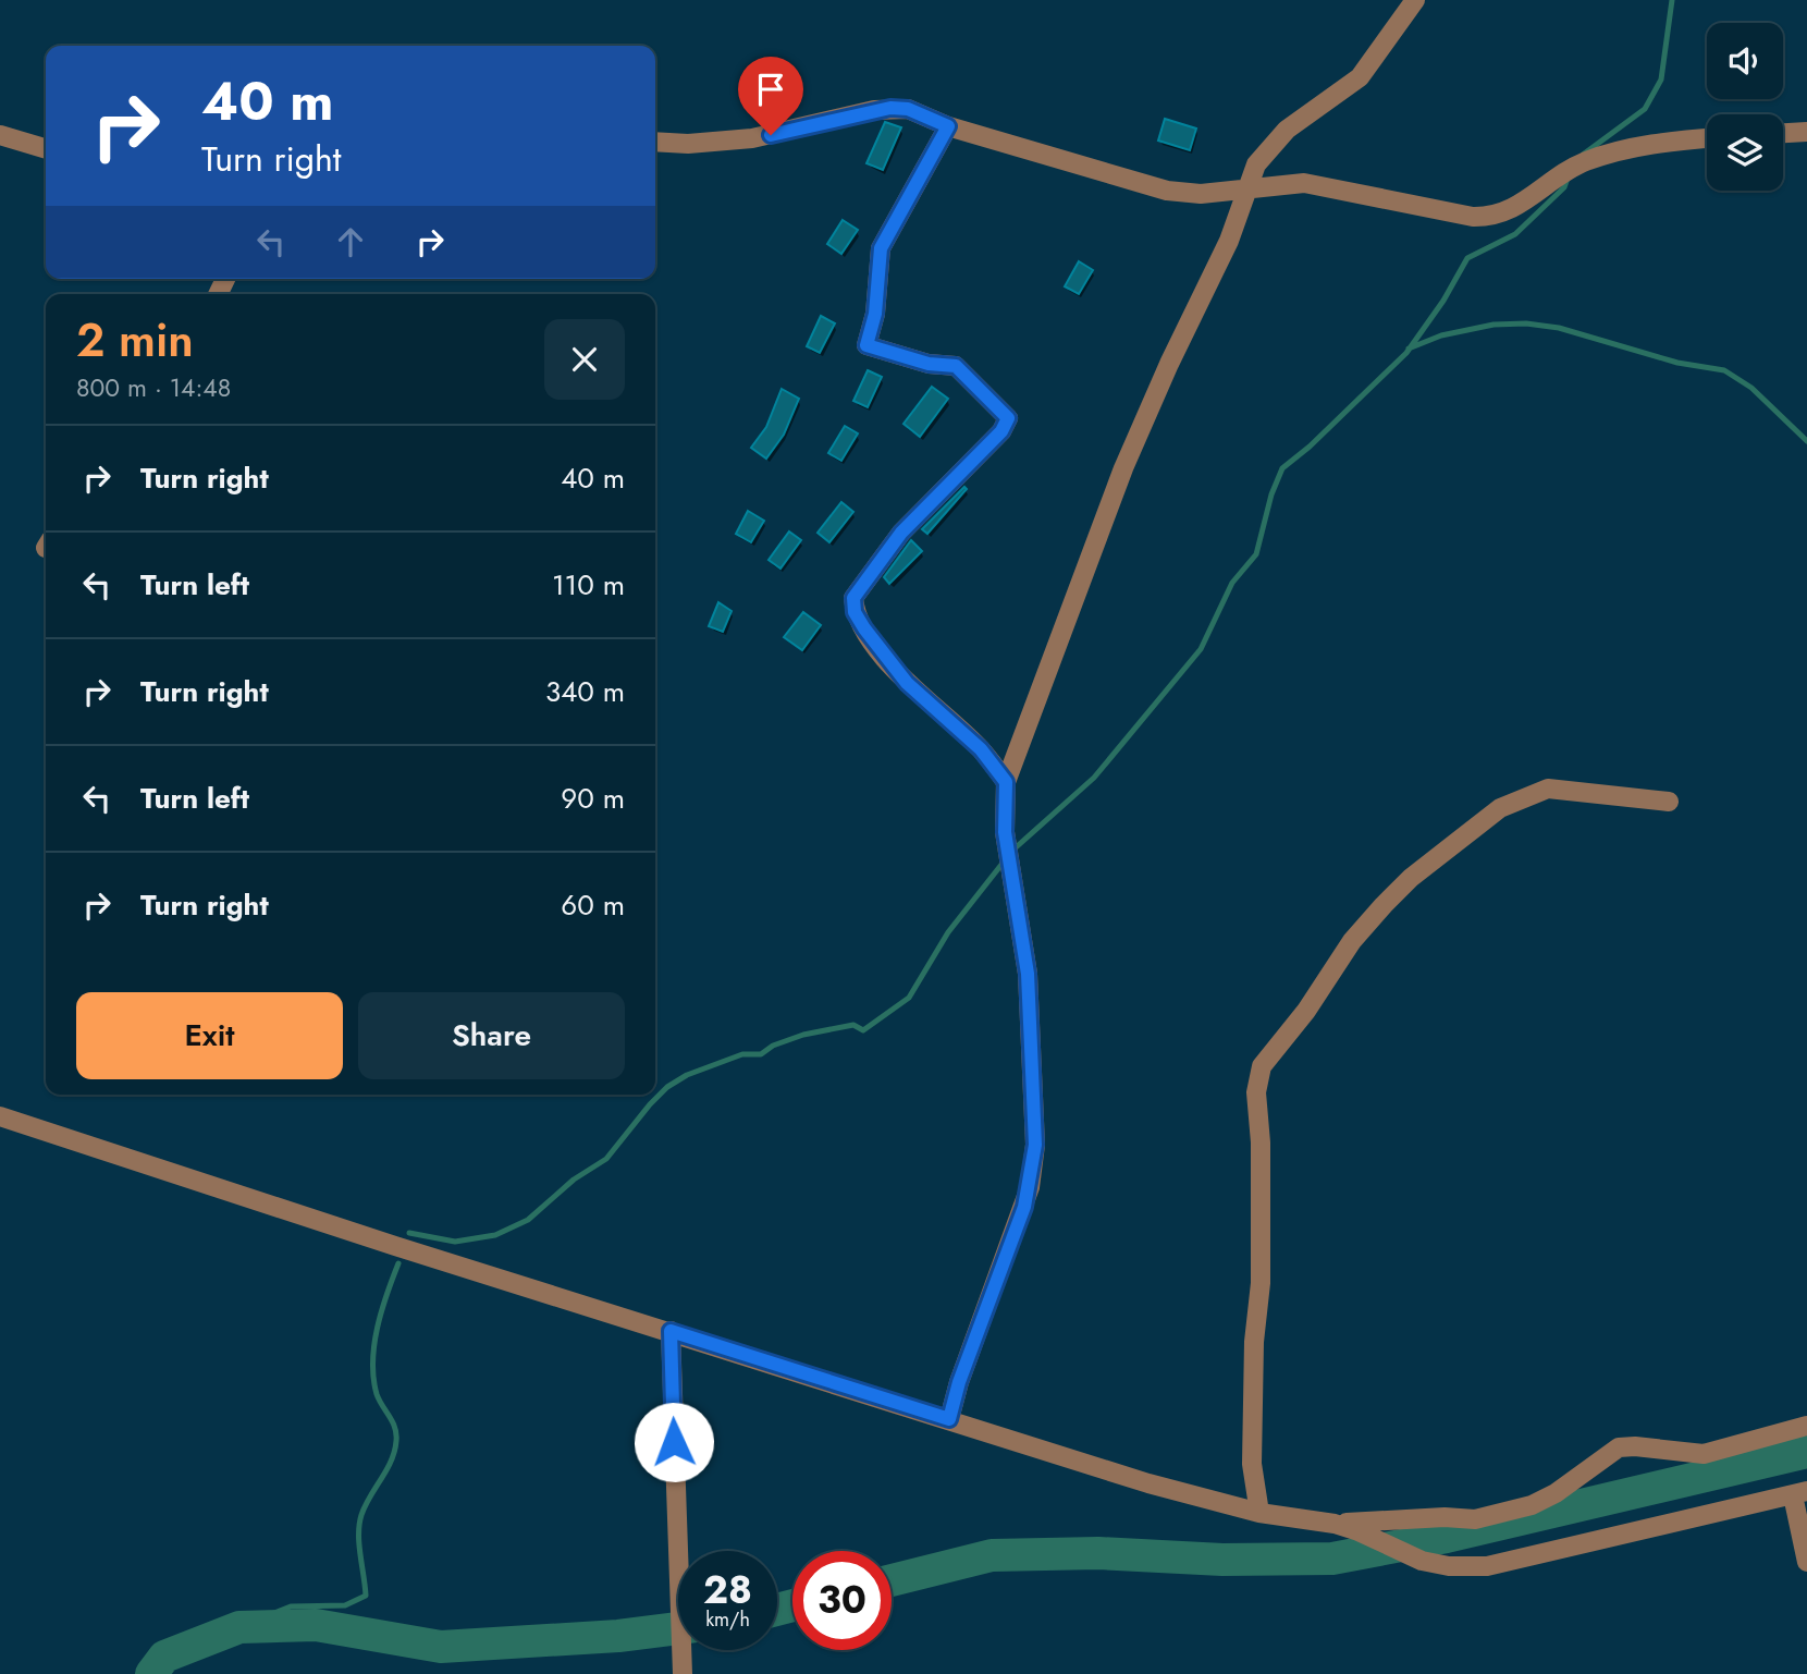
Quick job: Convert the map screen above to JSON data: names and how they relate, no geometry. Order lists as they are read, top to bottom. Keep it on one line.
{"page":{"turn":["40 m","Turn right"],"heading":["2 min","800 m · 14:48"],"list":[{"name":"Turn right","value":"40 m"},{"name":"Turn left","value":"110 m"},{"name":"Turn right","value":"340 m"},{"name":"Turn left","value":"90 m"},{"name":"Turn right","value":"60 m"}],"buttons":["Exit","Share"],"speed":"28 km/h","limit":"30"}}
